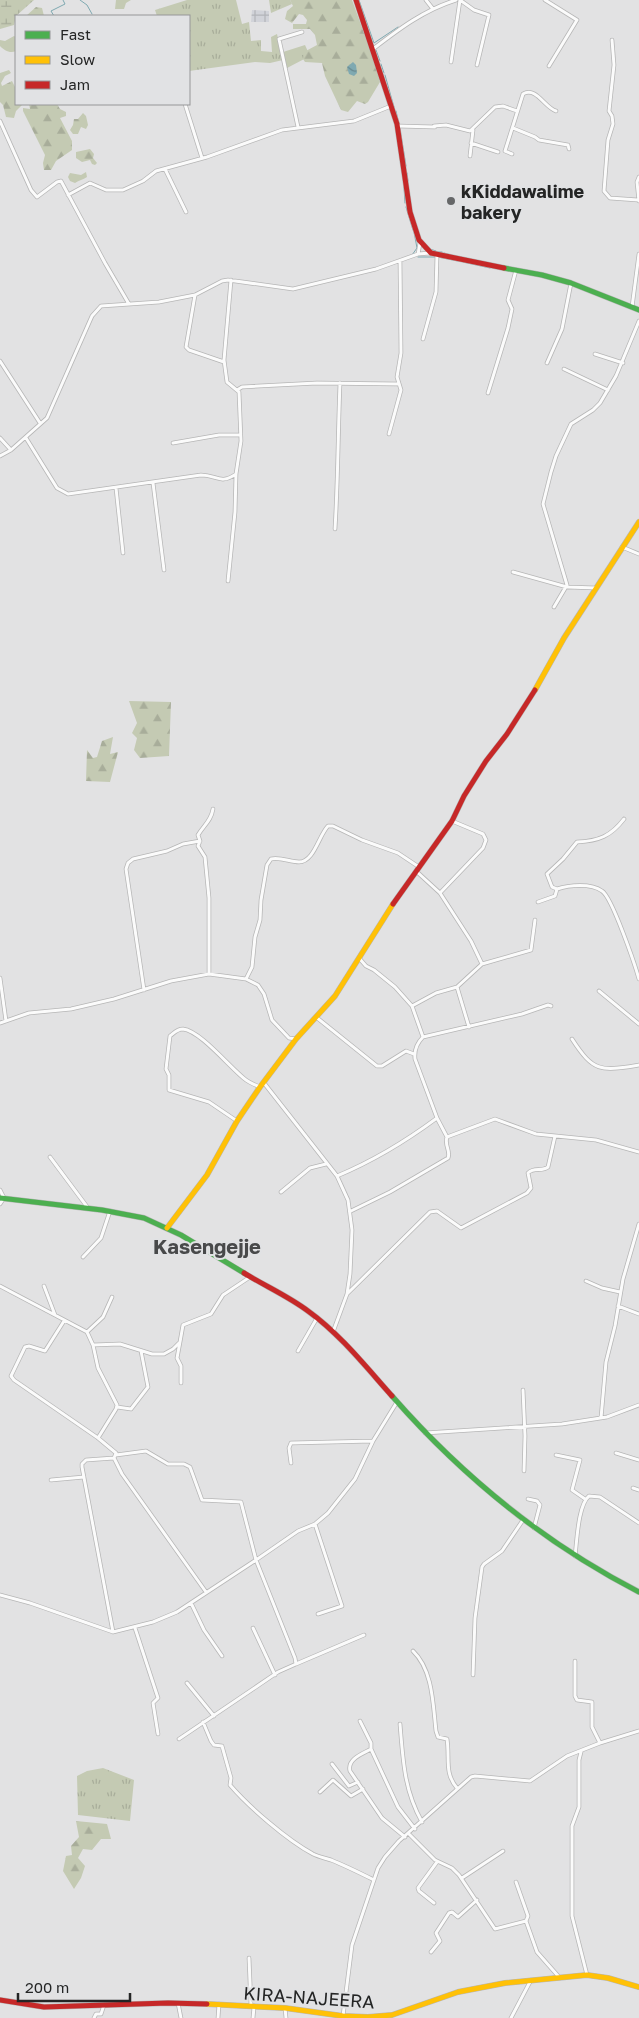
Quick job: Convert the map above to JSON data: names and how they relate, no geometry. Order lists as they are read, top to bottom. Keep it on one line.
{"streets":{"street":["KIRA-NAJEERA"]},"districts":["Kasengejje"],"places":["kKiddawalime bakery"],"legend":["Fast","Slow","Jam"],"scale_bar":"200 m"}
